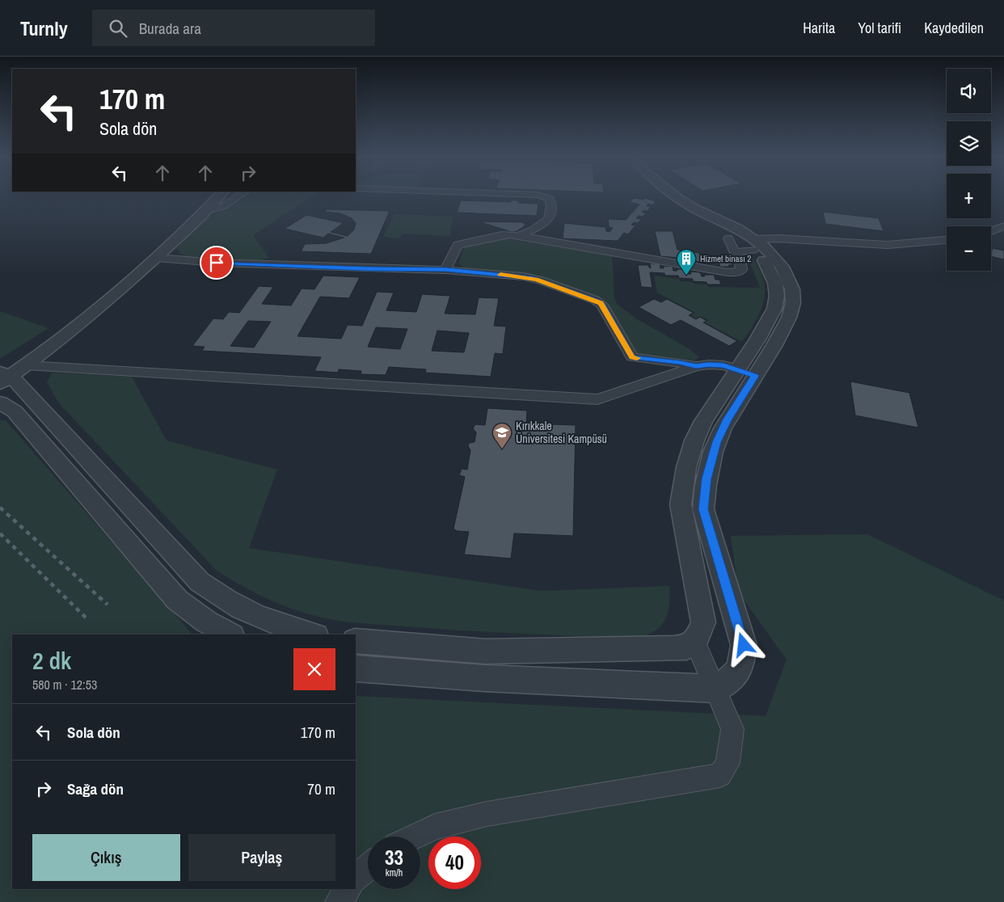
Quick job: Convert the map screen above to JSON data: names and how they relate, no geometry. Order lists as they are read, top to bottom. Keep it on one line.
{"places":{"building":["Hizmet binası 2"],"school or university":["Kırıkkale Üniversitesi Kampüsü"]},"page":{"header":"Turnly","search":"Burada ara","nav":["Harita","Yol tarifi","Kaydedilen"],"map_buttons":["+","−"],"turn":["170 m","Sola dön"],"heading":["2 dk","580 m · 12:53"],"list":[{"name":"Sola dön","value":"170 m"},{"name":"Sağa dön","value":"70 m"}],"buttons":["Çıkış","Paylaş"],"speed":"33 km/h","limit":"40"}}
